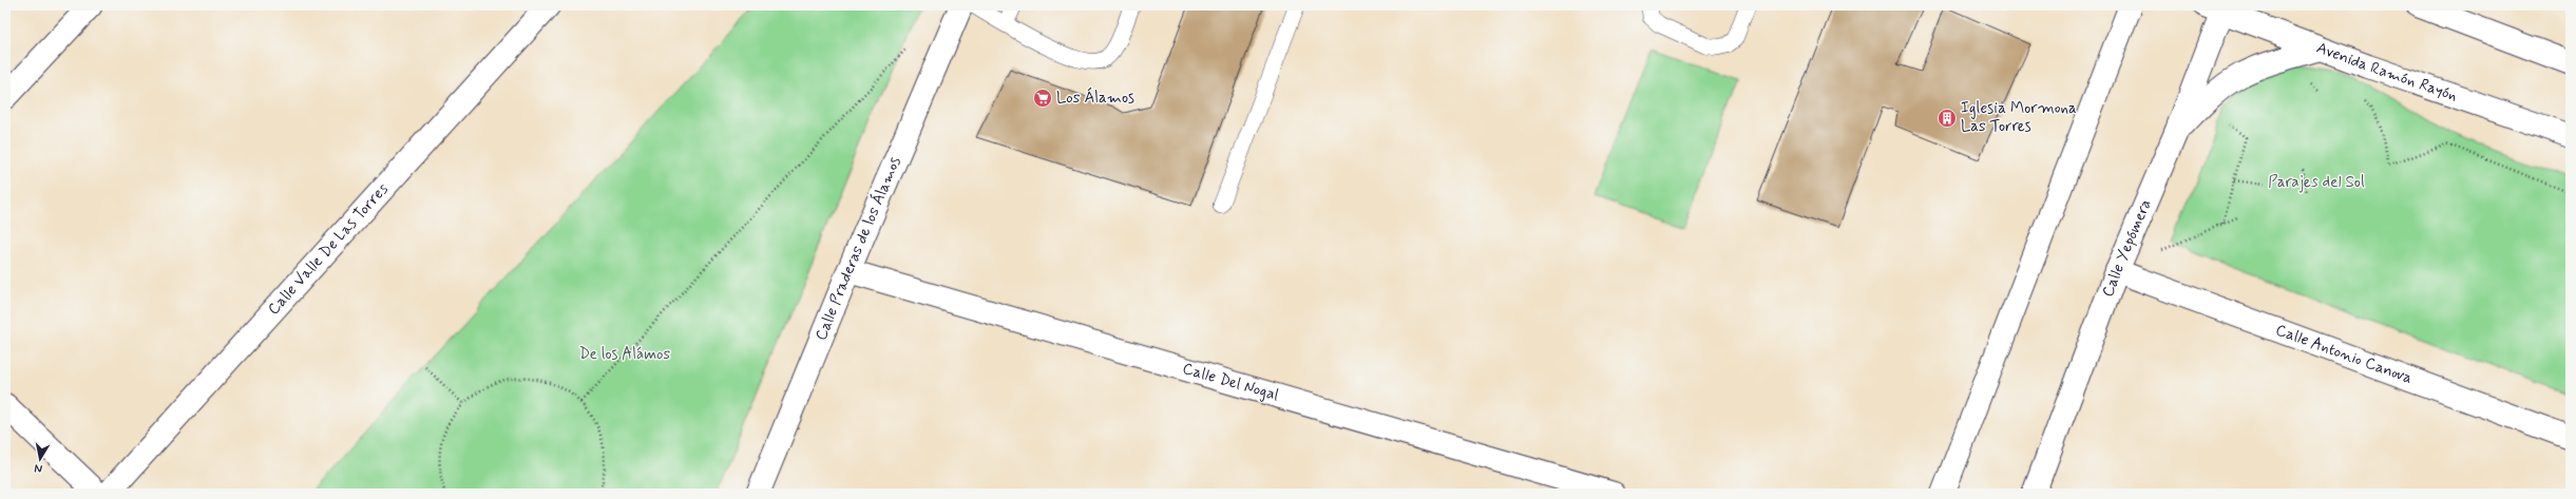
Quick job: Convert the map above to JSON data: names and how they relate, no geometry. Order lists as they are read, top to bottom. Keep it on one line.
{"streets":{"street":["Avenida Ramón Rayón","Calle Praderas de los Álamos","Calle Yepómera","Calle Valle De Las Torres","Calle Antonio Canova","Calle Del Nogal"]},"crossings":[["Avenida Ramón Rayón","Calle Yepómera"],["Calle Praderas de los Álamos","Calle Del Nogal"],["Calle Yepómera","Calle Antonio Canova"]],"parks":["Parajes del Sol","De los Alámos"],"places":{"supermarket":["Los Álamos"],"building":["Iglesia Mormona Las Torres"]},"north":"bottom"}
